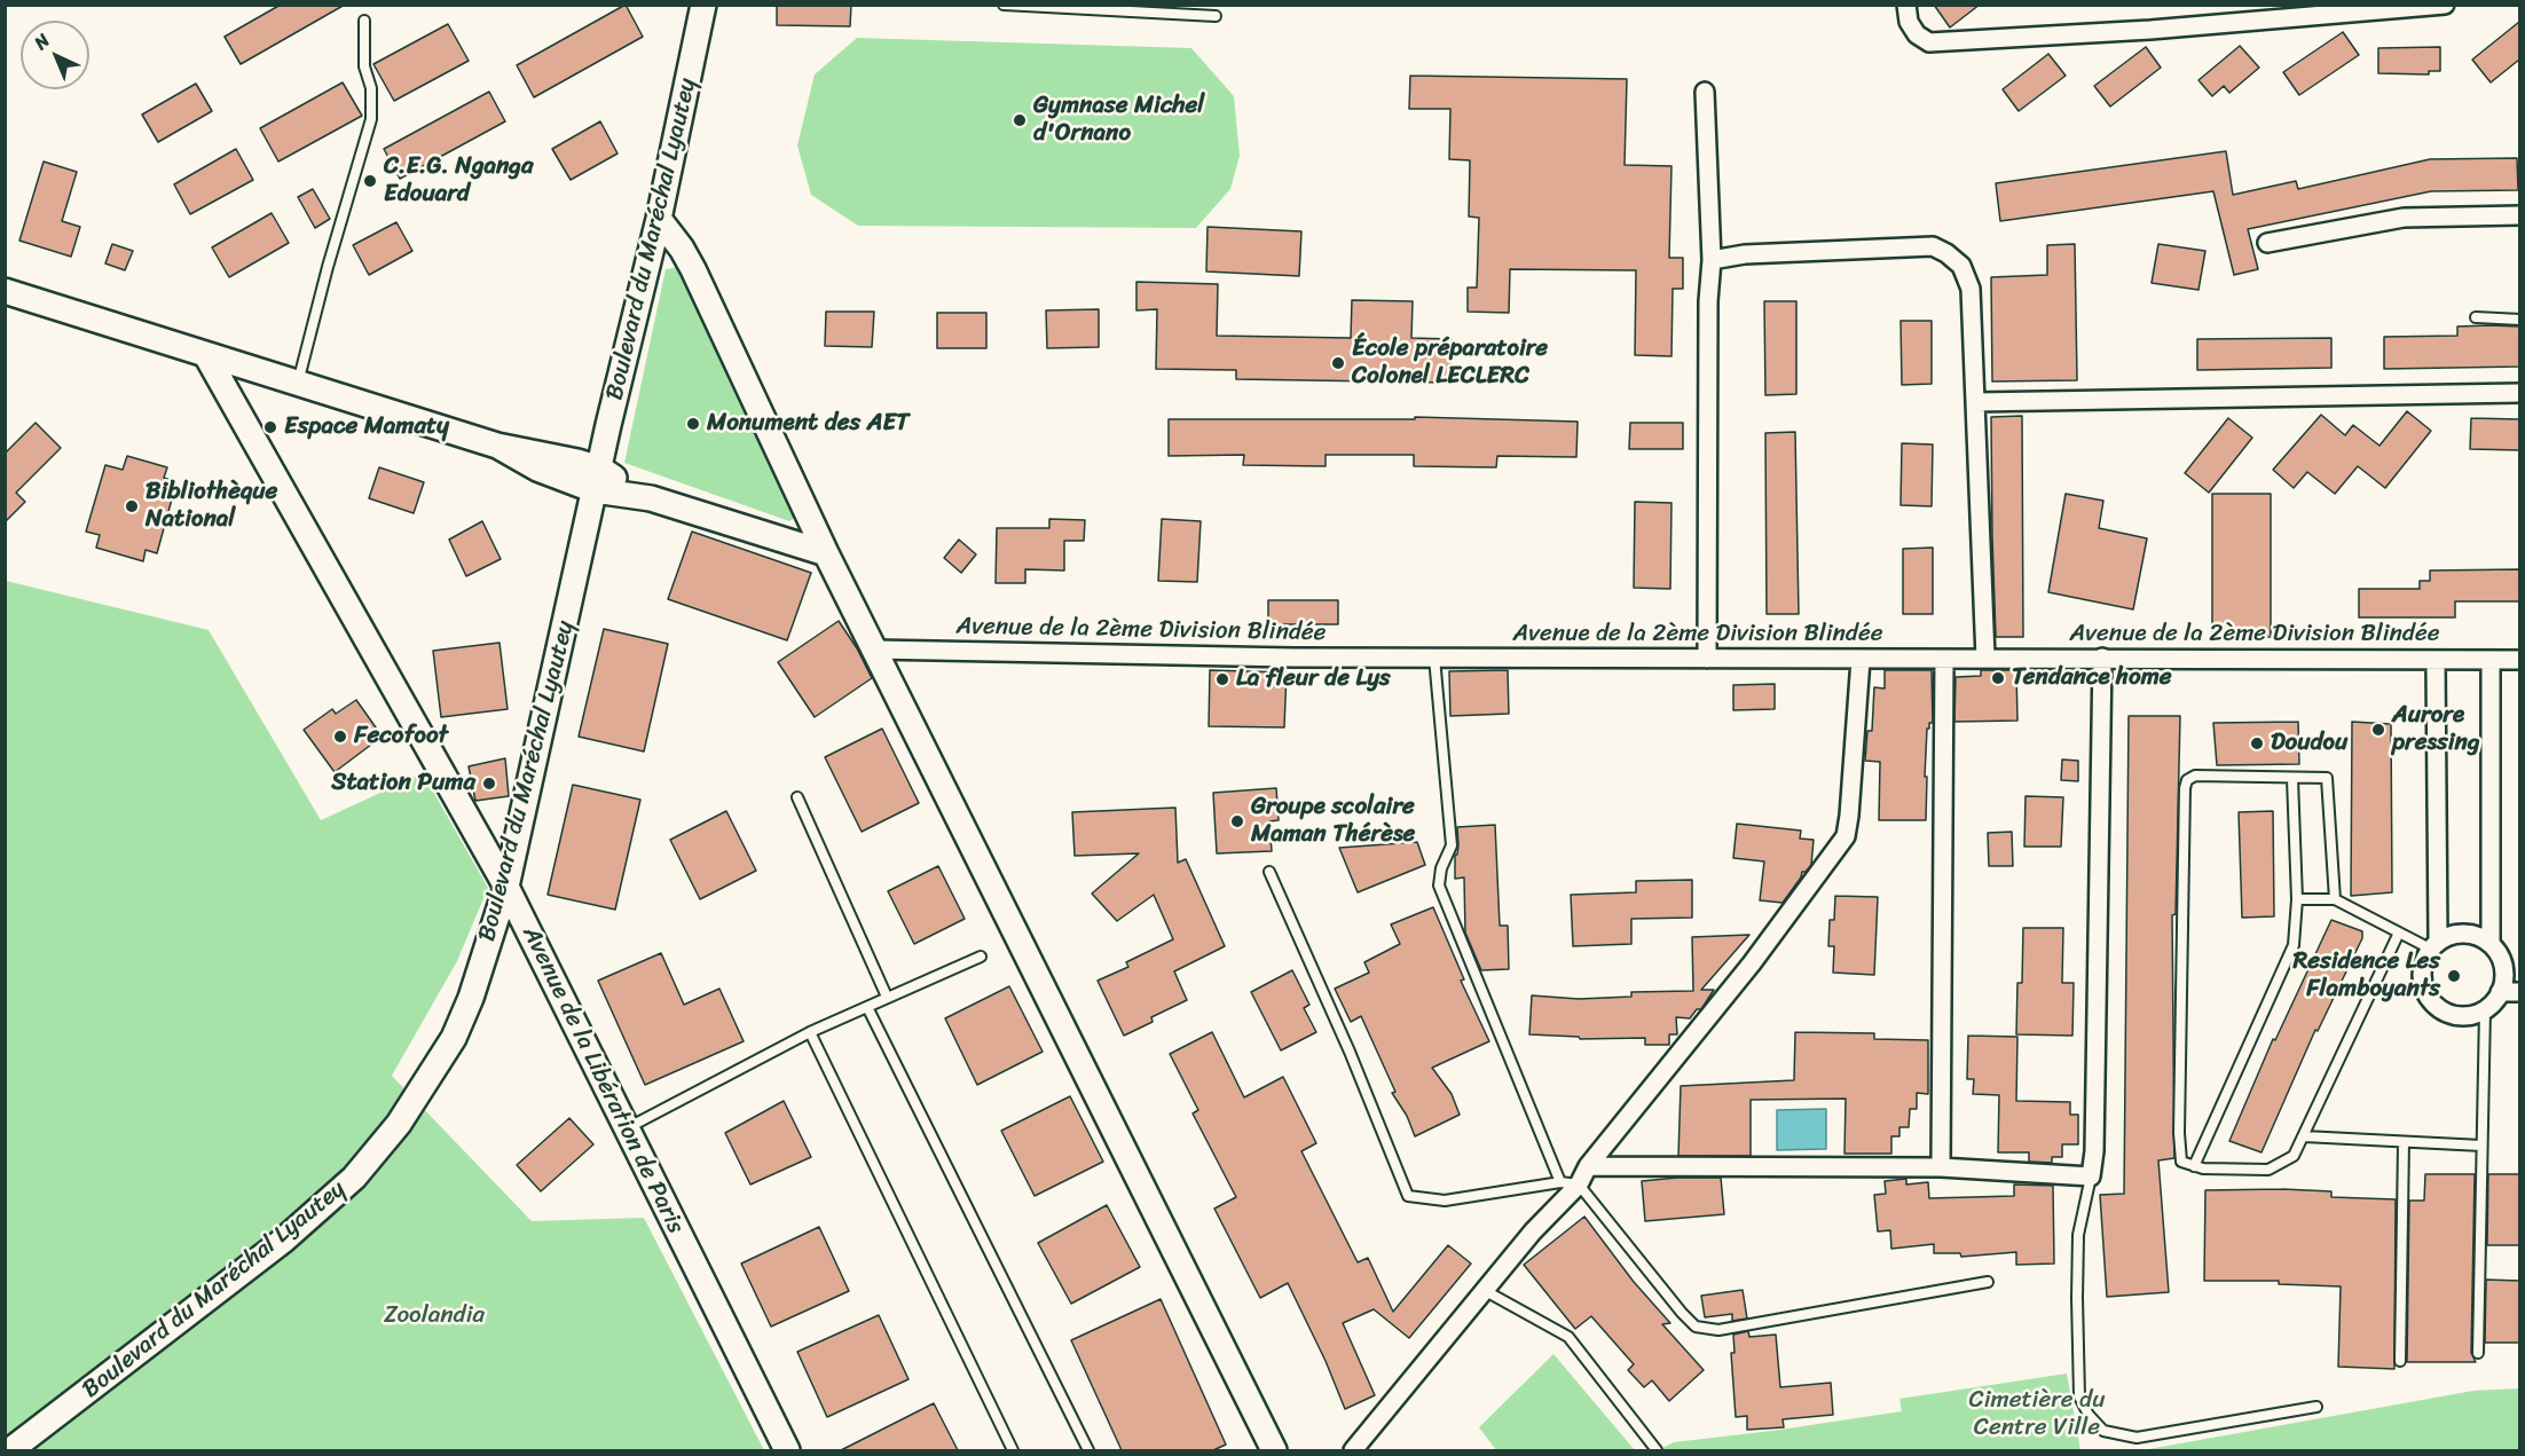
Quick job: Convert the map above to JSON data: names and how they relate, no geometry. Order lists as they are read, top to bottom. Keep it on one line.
{"streets":{"main road":["Boulevard du Maréchal Lyautey","Avenue de la Libération de Paris"],"street":["Avenue de la 2ème Division Blindée"]},"crossings":[["Boulevard du Maréchal Lyautey","Avenue de la Libération de Paris"]],"parks":["Zoolandia","Cimetière du Centre Ville"],"places":["Gymnase Michel d'Ornano","C.E.G. Nganga Edouard","École préparatoire Colonel LECLERC","Monument des AET","Espace Mamaty","Bibliothèque National","Tendance home","La fleur de Lys","Aurore pressing","Fecofoot","Doudou","Station Puma","Groupe scolaire Maman Thérèse","Residence Les Flamboyants"],"north":"top left"}
